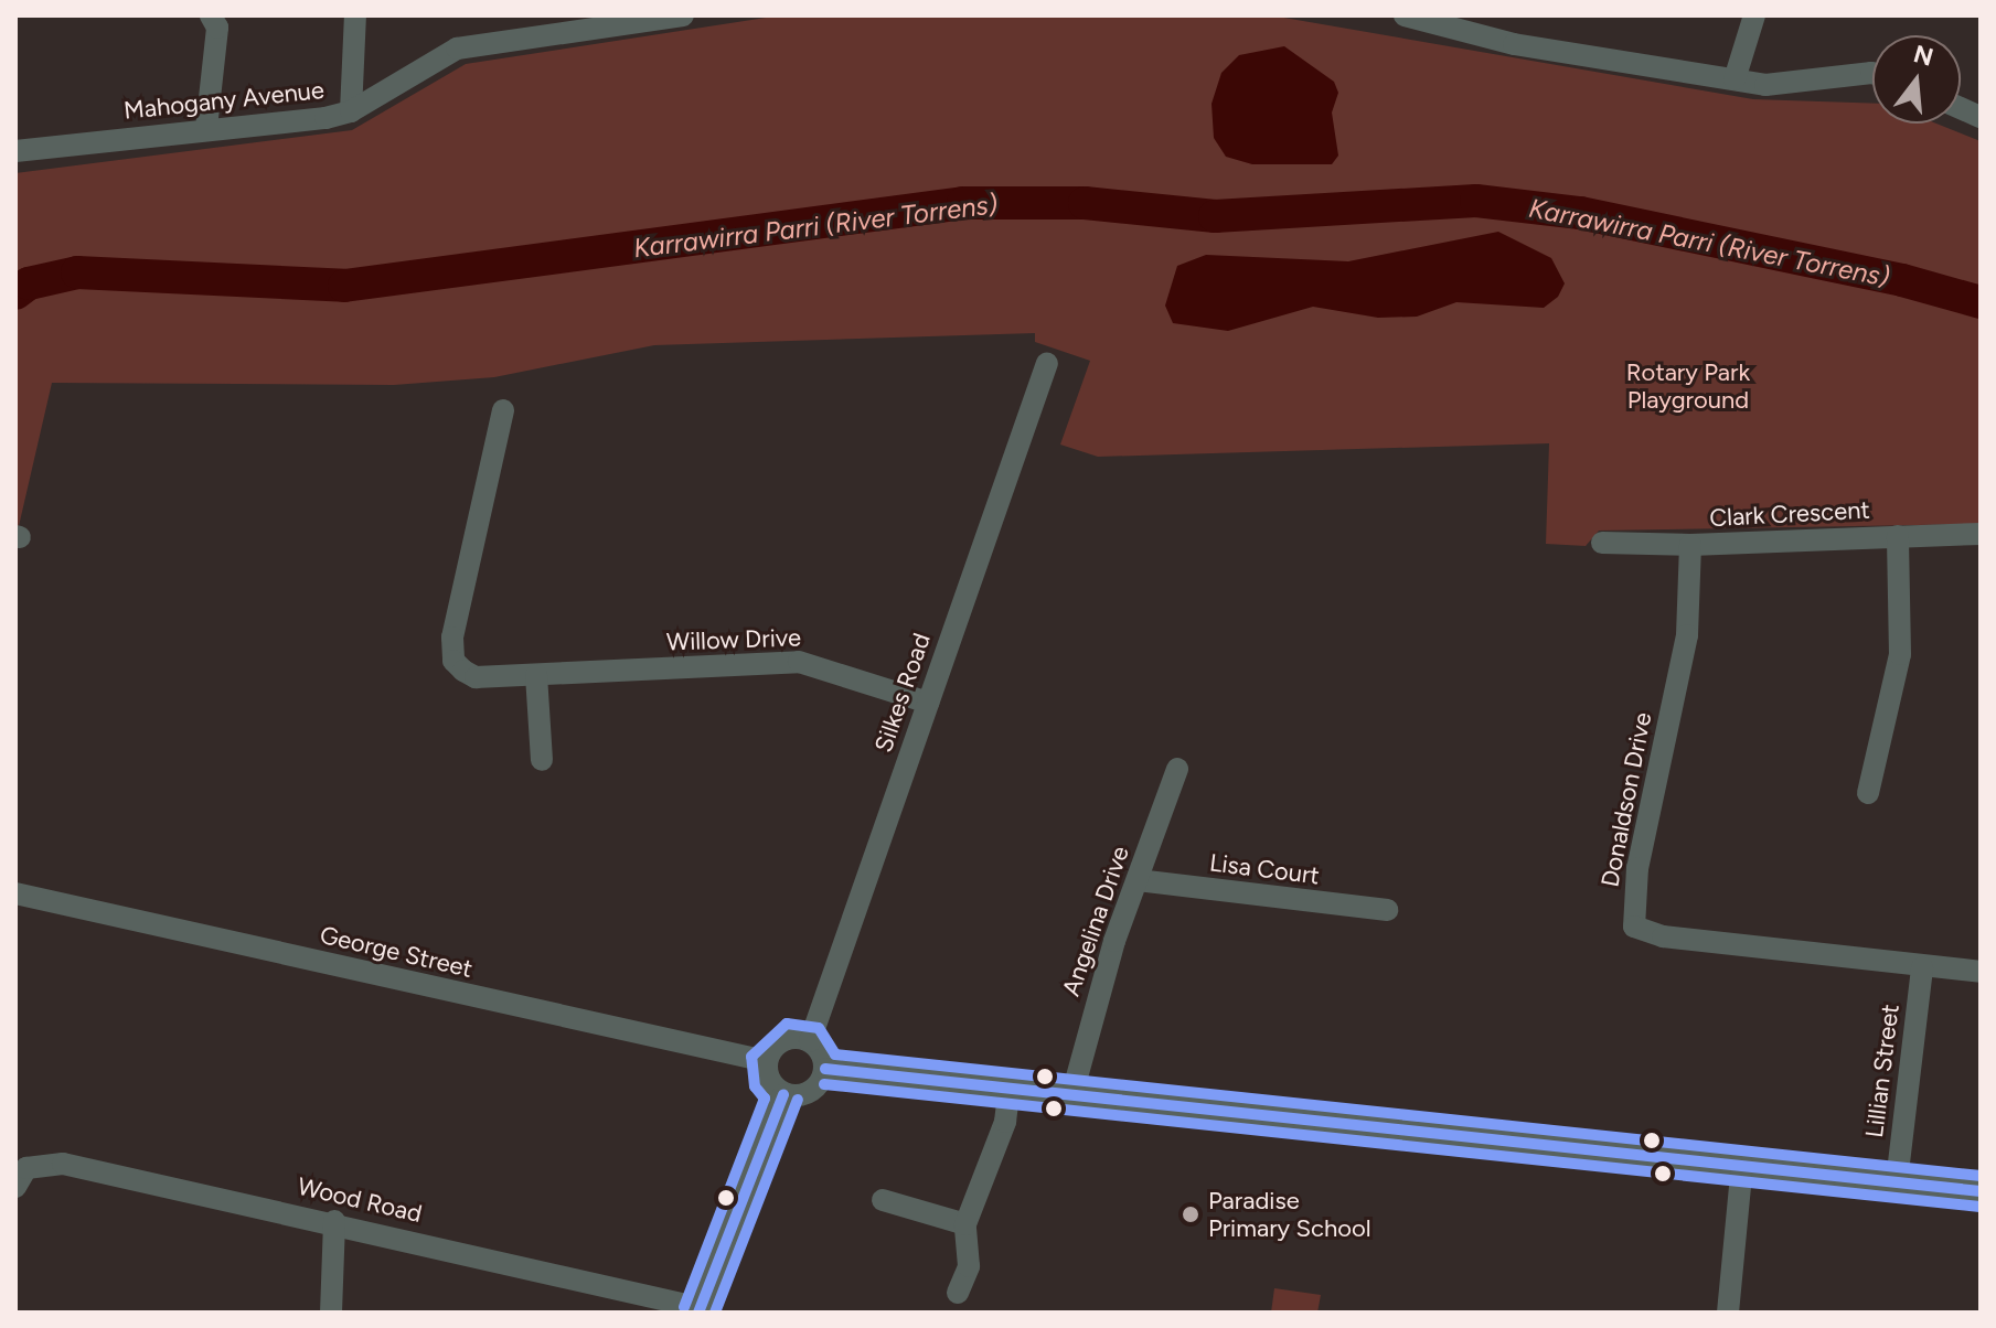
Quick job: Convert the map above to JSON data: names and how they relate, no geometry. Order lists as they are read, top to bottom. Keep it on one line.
{"streets":{"street":["Mahogany Avenue","Clark Crescent","Willow Drive","Silkes Road","Donaldson Drive","Lisa Court","Angelina Drive","George Street","Lillian Street","Wood Road"]},"crossings":[["Clark Crescent","Donaldson Drive"],["Willow Drive","Silkes Road"],["Silkes Road","George Street"],["Donaldson Drive","Lillian Street"],["Lisa Court","Angelina Drive"]],"water":["Karrawirra Parri (River Torrens)"],"parks":["Rotary Park Playground"],"places":["Paradise Primary School"],"north":"top"}
